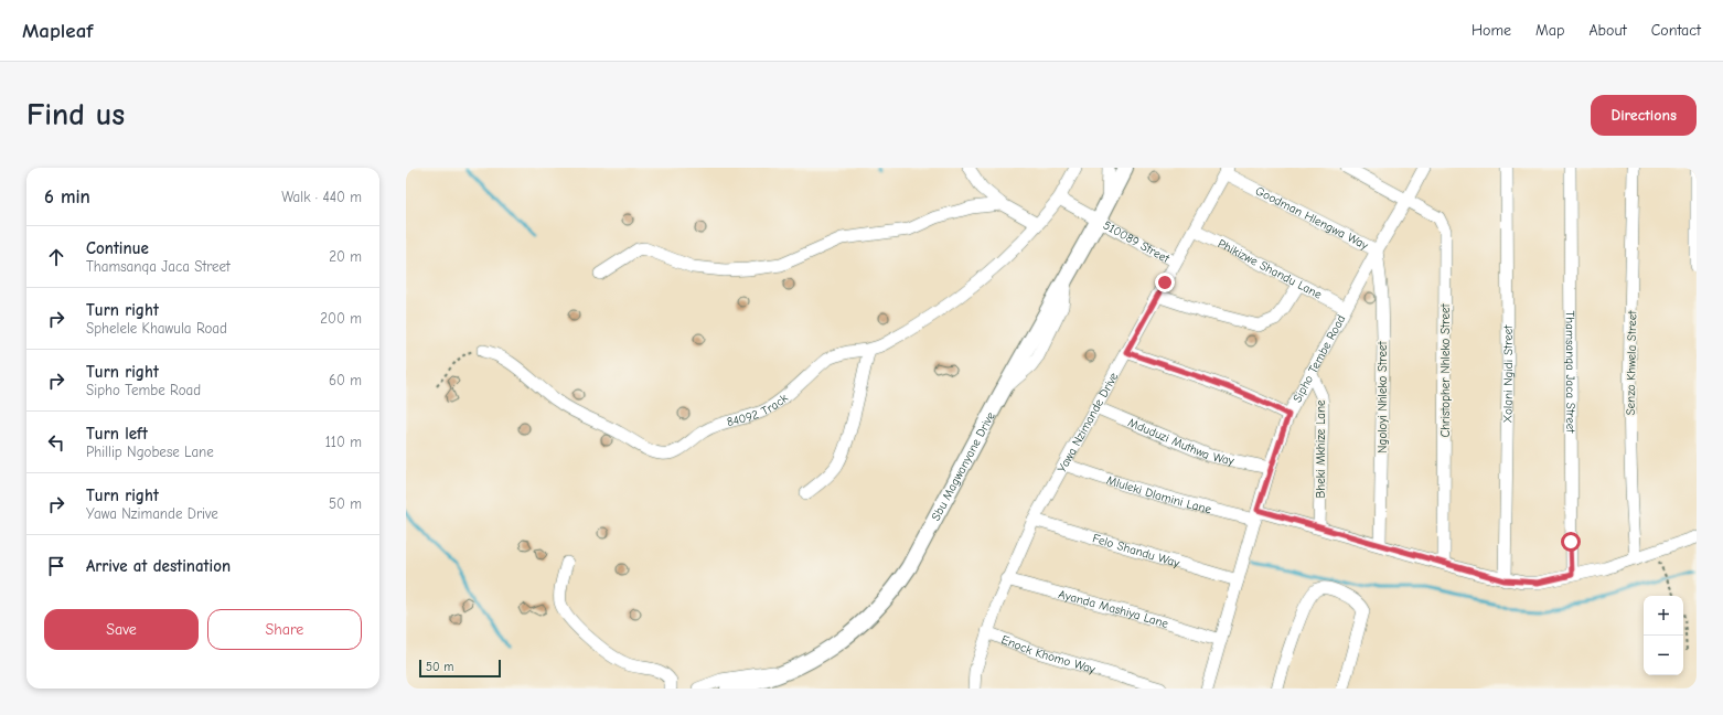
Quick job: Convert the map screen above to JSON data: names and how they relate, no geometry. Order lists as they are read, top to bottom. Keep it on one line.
{"streets":{"main road":["Sbu Magwanyane Drive"],"street":["Goodman Hlengwa Way","510089 Street","Phikizwe Shandu Lane","Sipho Tembe Road","Senzo Khwela Street","Christopher Nhleko Street","Thamsanqa Jaca Street","Xolani Ngidi Street","Ngoloyi Nhleko Street","84092 Track","Yawa Nzimande Drive","Mduduzi Muthwa Way","Bheki Mkhize Lane","Mluleki Dlamini Lane","Felo Shandu Way","Ayanda Mashiya Lane","Enock Khomo Way"]},"crossings":[["Goodman Hlengwa Way","Sipho Tembe Road"],["Goodman Hlengwa Way","Ngoloyi Nhleko Street"],["Goodman Hlengwa Way","Yawa Nzimande Drive"],["510089 Street","84092 Track"],["510089 Street","Yawa Nzimande Drive"],["510089 Street","Sbu Magwanyane Drive"],["Phikizwe Shandu Lane","Sipho Tembe Road"],["Phikizwe Shandu Lane","Yawa Nzimande Drive"],["Sipho Tembe Road","Christopher Nhleko Street"],["Sipho Tembe Road","Ngoloyi Nhleko Street"],["Sipho Tembe Road","Mduduzi Muthwa Way"],["Sipho Tembe Road","Bheki Mkhize Lane"],["Sipho Tembe Road","Mluleki Dlamini Lane"],["Sipho Tembe Road","Felo Shandu Way"],["Sipho Tembe Road","Ayanda Mashiya Lane"],["Senzo Khwela Street","Mluleki Dlamini Lane"],["Christopher Nhleko Street","Mluleki Dlamini Lane"],["Thamsanqa Jaca Street","Mluleki Dlamini Lane"],["Xolani Ngidi Street","Mluleki Dlamini Lane"],["Ngoloyi Nhleko Street","Mluleki Dlamini Lane"],["Yawa Nzimande Drive","Mduduzi Muthwa Way"],["Yawa Nzimande Drive","Mluleki Dlamini Lane"],["Yawa Nzimande Drive","Felo Shandu Way"],["Yawa Nzimande Drive","Ayanda Mashiya Lane"],["Yawa Nzimande Drive","Enock Khomo Way"],["Bheki Mkhize Lane","Mluleki Dlamini Lane"]],"scale_bar":"50 m","page":{"header":"Mapleaf","nav":["Home","Map","About","Contact"],"buttons":["Directions",["Save","Share"]],"title":"Find us","heading":["6 min","Walk · 440 m"],"list":[["Continue","Thamsanqa Jaca Street","20 m"],["Turn right","Sphelele Khawula Road","200 m"],["Turn right","Sipho Tembe Road","60 m"],["Turn left","Phillip Ngobese Lane","110 m"],["Turn right","Yawa Nzimande Drive","50 m"],"Arrive at destination"],"map_buttons":["+","−"],"scale":"50 m"}}
